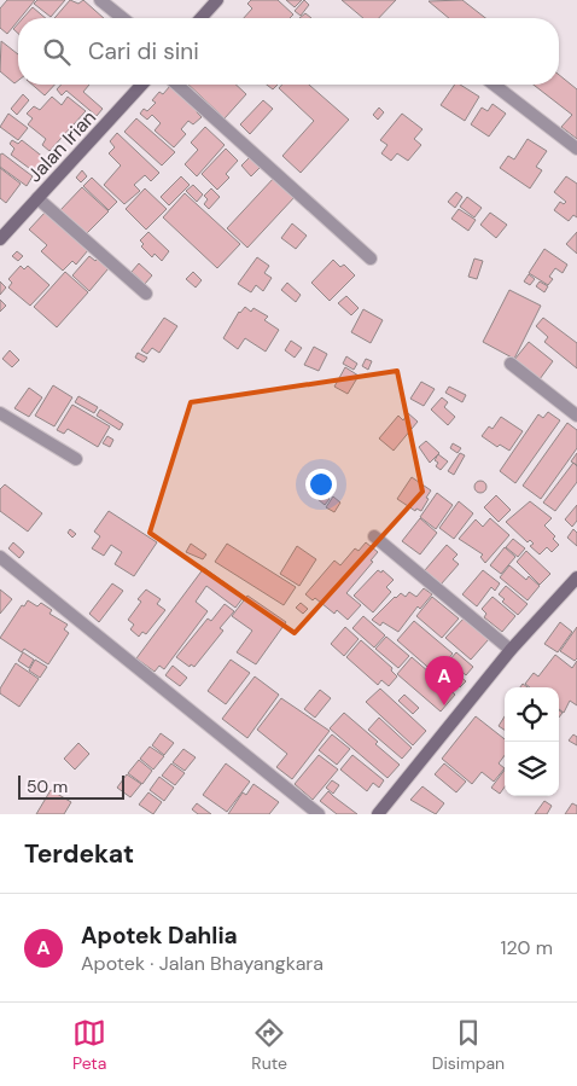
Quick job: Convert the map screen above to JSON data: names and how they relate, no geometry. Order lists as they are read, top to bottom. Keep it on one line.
{"streets":{"main road":["Jalan Irian"]},"scale_bar":"50 m","page":{"search":"Cari di sini","pins":"A","scale":"50 m","heading":"Terdekat","list":[{"mark":"A","name":"Apotek Dahlia","note":"Apotek · Jalan Bhayangkara","value":"120 m"}],"nav":["Peta","Rute","Disimpan"]}}
